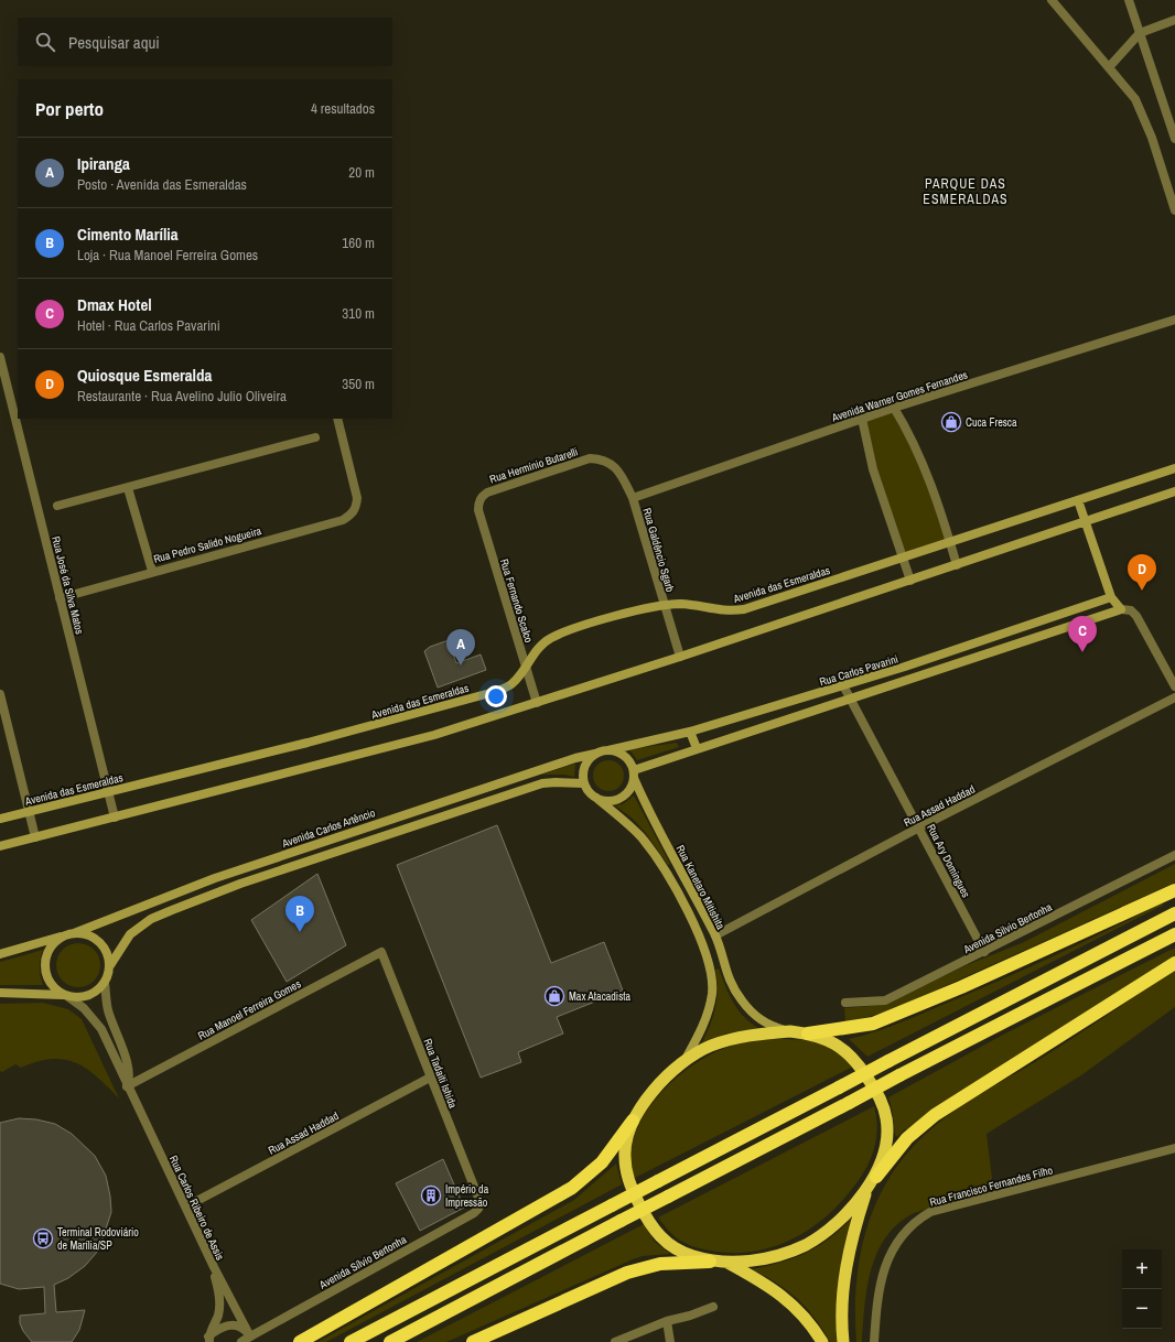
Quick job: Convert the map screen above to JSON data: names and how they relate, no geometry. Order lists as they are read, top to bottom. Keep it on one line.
{"streets":{"main road":["Avenida das Esmeraldas","Rua Carlos Pavarini","Avenida Carlos Artêncio","Rua Kanetaro Mitishita"],"street":["Avenida Warner Gomes Fernandes","Rua Hermínio Butarelli","Rua Pedro Salido Nogueira","Rua Galdêncio Sgarb","Rua José da Silva Matos","Rua Fernando Scalco","Rua Assad Haddad","Rua Ary Domingues","Avenida Silvio Bertonha","Rua Manoel Ferreira Gomes","Rua Tadaiti Ishida","Rua Francisco Fernandes Filho","Rua Carlos Ribeiro de Assis","Avenida Sílvio Bertonha"]},"crossings":[["Avenida Warner Gomes Fernandes","Rua Galdêncio Sgarb"],["Rua Hermínio Butarelli","Rua Galdêncio Sgarb"],["Rua Hermínio Butarelli","Rua Fernando Scalco"],["Rua Pedro Salido Nogueira","Rua José da Silva Matos"],["Rua Galdêncio Sgarb","Avenida das Esmeraldas"],["Avenida das Esmeraldas","Rua José da Silva Matos"],["Avenida das Esmeraldas","Rua Fernando Scalco"],["Rua Carlos Pavarini","Avenida Carlos Artêncio"],["Rua Carlos Pavarini","Rua Ary Domingues"],["Rua Carlos Pavarini","Rua Kanetaro Mitishita"],["Rua Assad Haddad","Rua Ary Domingues"],["Rua Assad Haddad","Rua Kanetaro Mitishita"],["Rua Assad Haddad","Rua Tadaiti Ishida"],["Rua Assad Haddad","Rua Carlos Ribeiro de Assis"],["Avenida Carlos Artêncio","Rua Kanetaro Mitishita"],["Avenida Carlos Artêncio","Rua Carlos Ribeiro de Assis"],["Rua Ary Domingues","Avenida Silvio Bertonha"],["Rua Manoel Ferreira Gomes","Rua Tadaiti Ishida"],["Rua Manoel Ferreira Gomes","Rua Carlos Ribeiro de Assis"],["Rua Tadaiti Ishida","Avenida Sílvio Bertonha"],["Rua Carlos Ribeiro de Assis","Avenida Sílvio Bertonha"]],"districts":["PARQUE DAS ESMERALDAS"],"places":{"shop":["Cuca Fresca","Max Atacadista"],"building":["Império da Impressão"],"bus stop":["Terminal Rodoviário de Marília/SP"]},"page":{"search":"Pesquisar aqui","heading":["Por perto","4 resultados"],"list":[{"mark":"A","name":"Ipiranga","note":"Posto · Avenida das Esmeraldas","value":"20 m"},{"mark":"B","name":"Cimento Marília","note":"Loja · Rua Manoel Ferreira Gomes","value":"160 m"},{"mark":"C","name":"Dmax Hotel","note":"Hotel · Rua Carlos Pavarini","value":"310 m"},{"mark":"D","name":"Quiosque Esmeralda","note":"Restaurante · Rua Avelino Julio Oliveira","value":"350 m"}],"pins":["D","C","A","B"],"map_buttons":["+","−"]}}
